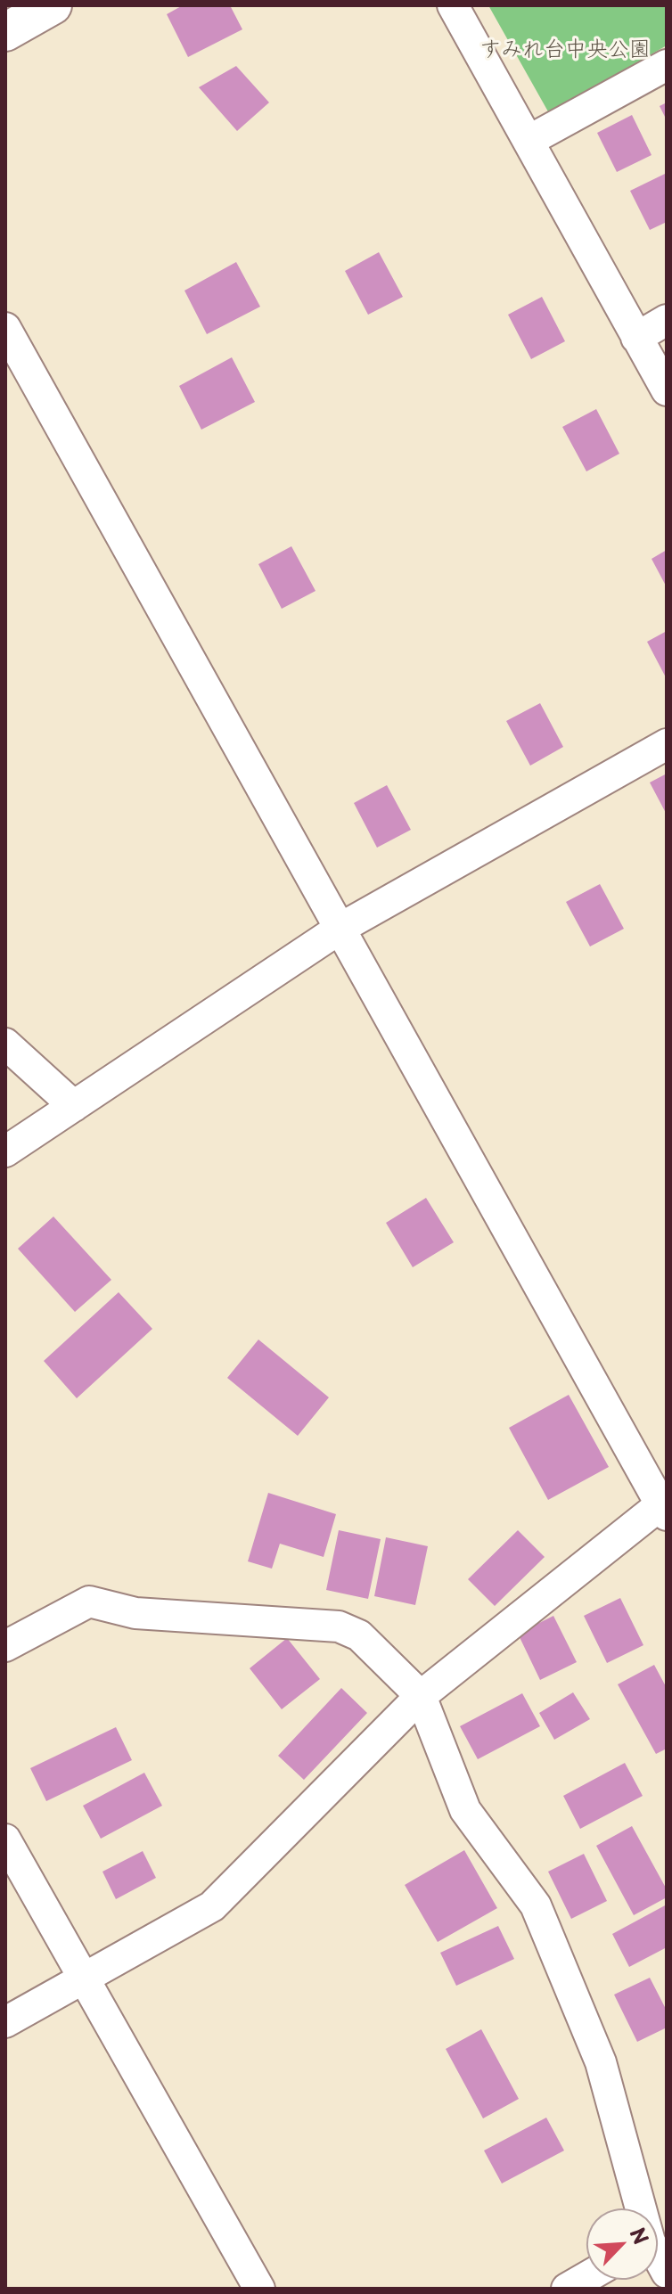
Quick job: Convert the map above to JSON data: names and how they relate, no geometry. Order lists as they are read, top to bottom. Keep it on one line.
{"parks":["すみれ台中央公園"],"north":"top right"}
